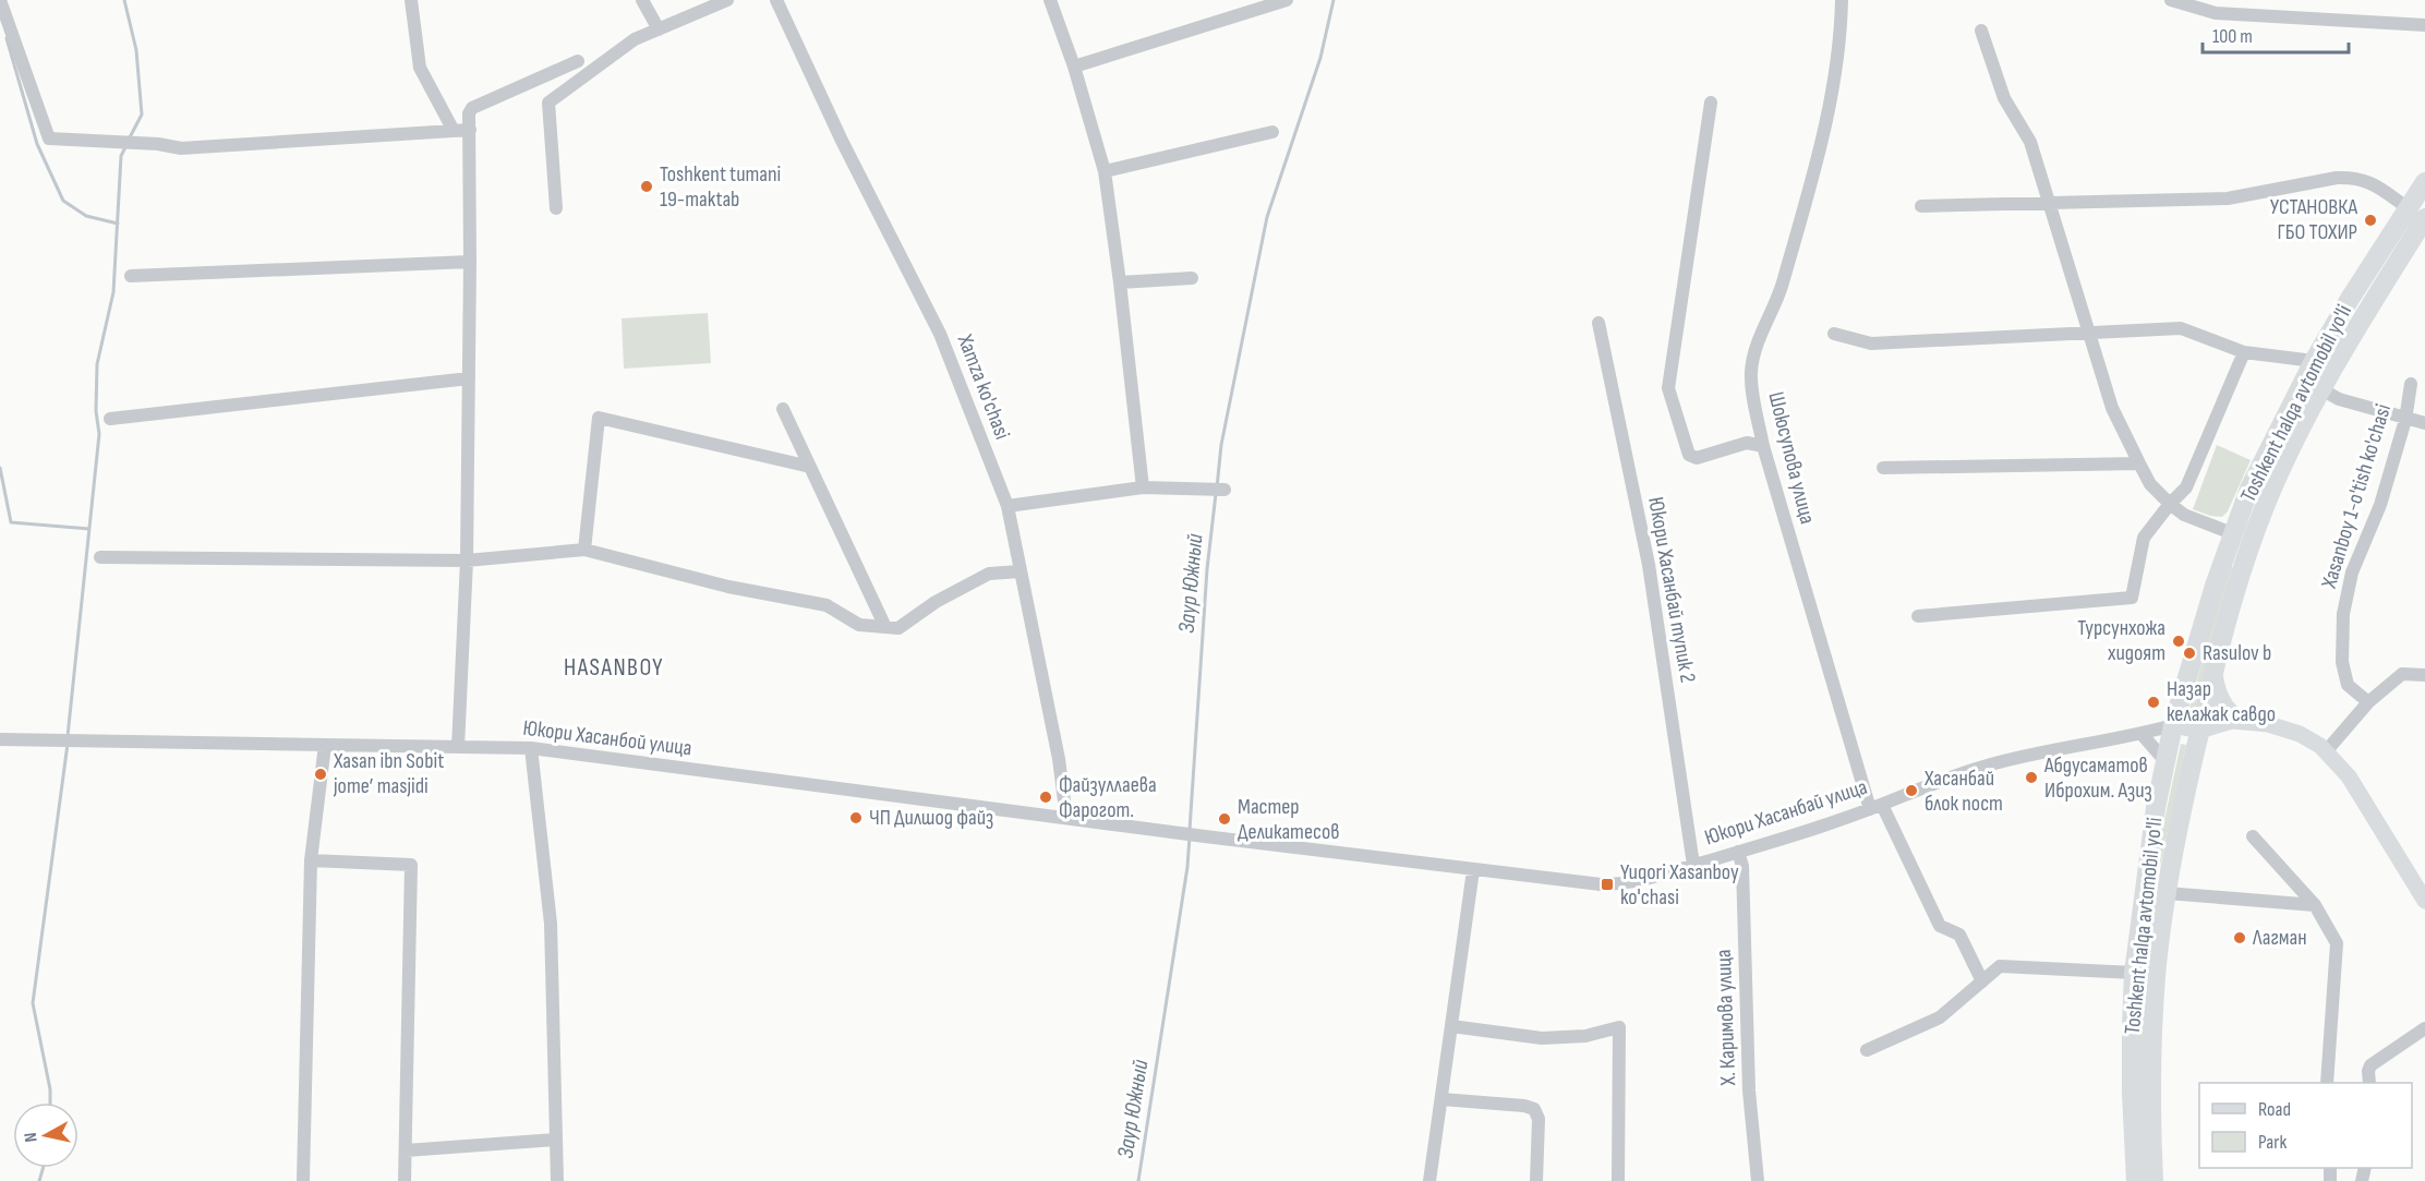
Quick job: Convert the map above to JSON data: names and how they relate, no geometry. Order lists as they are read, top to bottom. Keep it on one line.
{"streets":{"highway":["Toshkent halqa avtomobil yo'li"],"street":["Xamza ko'chasi","Шоюсупова улица","Xasanboy 1-o'tish ko'chasi","Юкори Хасанбай тупик 2","Юкори Хасанбой улица","Юкори Хасанбай улица","Х. Каримова улица"]},"crossings":[["Xamza ko'chasi","Юкори Хасанбой улица"],["Toshkent halqa avtomobil yo'li","Юкори Хасанбай улица"],["Шоюсупова улица","Юкори Хасанбай улица"],["Юкори Хасанбай тупик 2","Юкори Хасанбай улица"],["Юкори Хасанбой улица","Юкори Хасанбай улица"],["Юкори Хасанбай улица","Х. Каримова улица"]],"districts":["HASANBOY"],"water":["Заур Южный"],"places":{"other":["Toshkent tumani 19-maktab","УСТАНОВКА ГБО ТОХИР","Турсунхожа хидоят","Rasulov b","Назар келажак савдо","Xasan ibn Sobit jome’ masjidi","Абдусаматов Иброхим. Азиз","Хасанбай блок пост","Файзуллаева Фарогот.","ЧП Дилшод файз","Мастер Деликатесов","Лагман"],"transit":["Yuqori Xasanboy ko'chasi"]},"legend":["Road","Park"],"scale_bar":"100 m","north":"left"}
